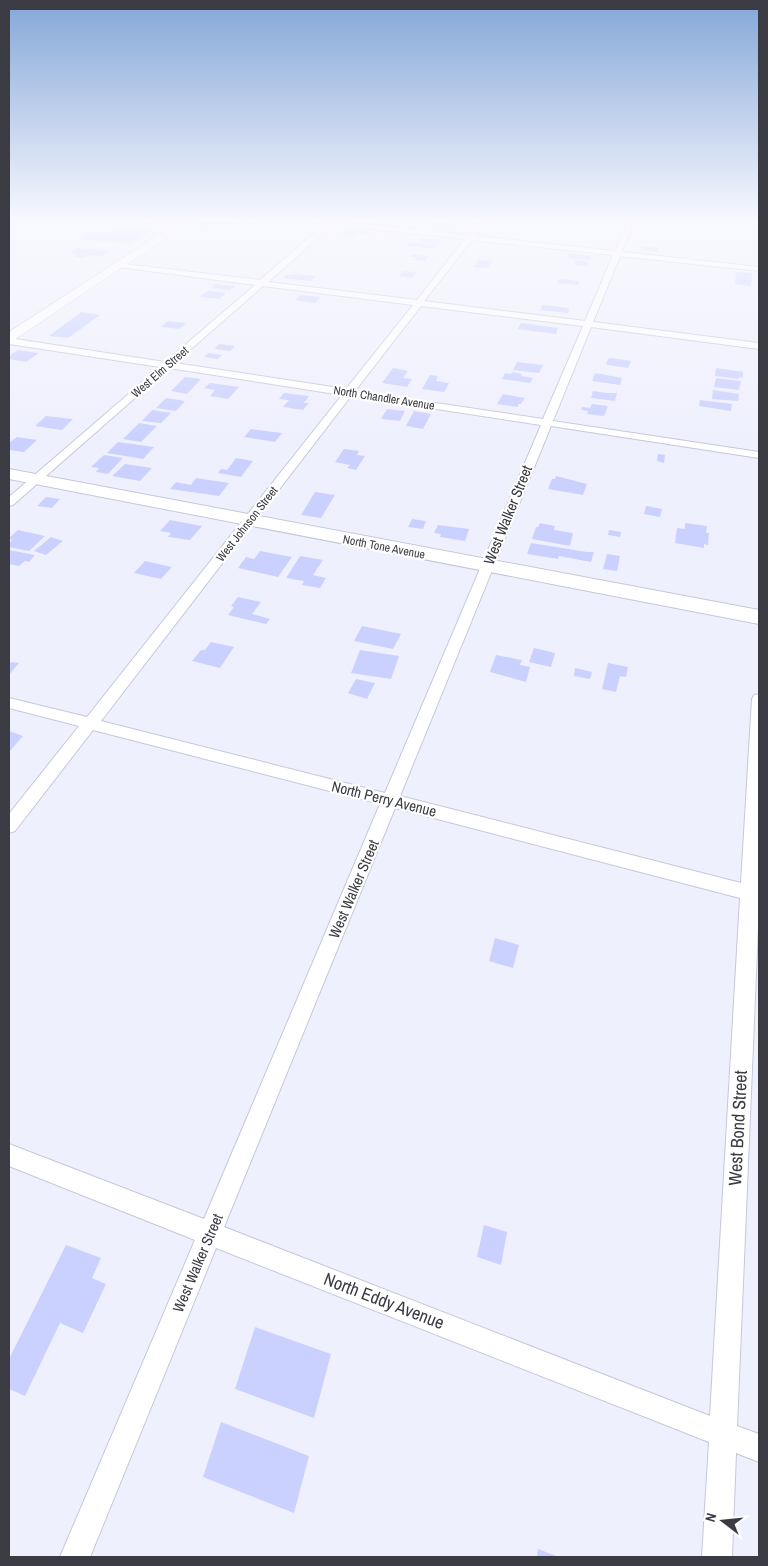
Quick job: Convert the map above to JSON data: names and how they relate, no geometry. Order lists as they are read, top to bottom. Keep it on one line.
{"streets":{"main road":["North Tone Avenue"],"street":["West Elm Street","North Chandler Avenue","West Walker Street","West Johnson Street","North Perry Avenue","West Bond Street","North Eddy Avenue"]},"crossings":[["West Elm Street","North Chandler Avenue"],["West Elm Street","North Tone Avenue"],["North Chandler Avenue","West Walker Street"],["North Chandler Avenue","West Johnson Street"],["West Walker Street","North Tone Avenue"],["West Walker Street","North Perry Avenue"],["West Walker Street","North Eddy Avenue"],["West Johnson Street","North Tone Avenue"],["West Johnson Street","North Perry Avenue"],["North Perry Avenue","West Bond Street"],["West Bond Street","North Eddy Avenue"]],"north":"left"}
